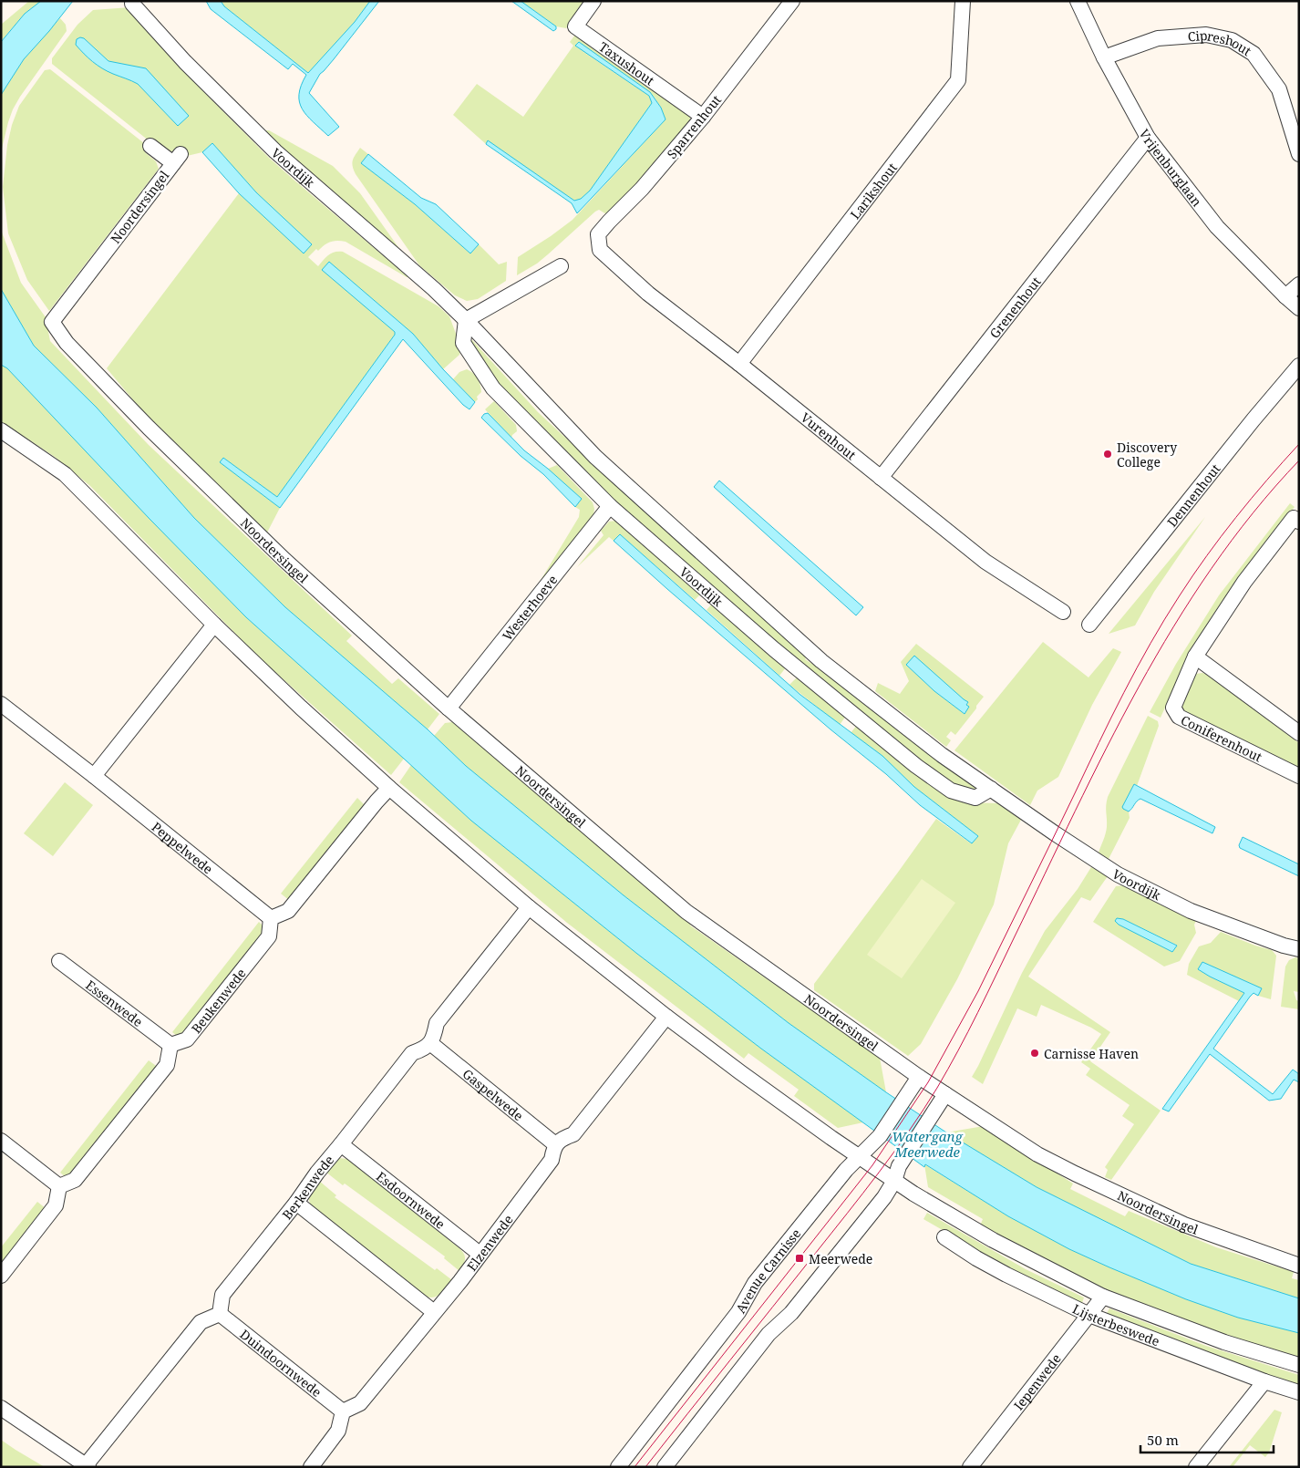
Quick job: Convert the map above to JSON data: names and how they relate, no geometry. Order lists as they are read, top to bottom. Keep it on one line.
{"streets":{"street":["Cipreshout","Taxushout","Sparrenhout","Vrijenburglaan","Voordijk","Larikshout","Noordersingel","Grenenhout","Vurenhout","Dennenhout","Westerhoeve","Coniferenhout","Peppelwede","Beukenwede","Essenwede","Gaspelwede","Berkenwede","Esdoornwede","Elzenwede","Avenue Carnisse","Lijsterbeswede","Duindoornwede","Iepenwede"]},"crossings":[["Cipreshout","Vrijenburglaan"],["Taxushout","Sparrenhout"],["Sparrenhout","Vurenhout"],["Vrijenburglaan","Grenenhout"],["Voordijk","Westerhoeve"],["Larikshout","Vurenhout"],["Noordersingel","Westerhoeve"],["Noordersingel","Avenue Carnisse"],["Grenenhout","Vurenhout"],["Peppelwede","Beukenwede"],["Beukenwede","Essenwede"],["Gaspelwede","Berkenwede"],["Gaspelwede","Elzenwede"],["Berkenwede","Esdoornwede"],["Berkenwede","Duindoornwede"],["Esdoornwede","Elzenwede"],["Elzenwede","Duindoornwede"],["Lijsterbeswede","Iepenwede"]],"water":["Watergang Meerwede"],"places":{"other":["Discovery College","Carnisse Haven"],"transit":["Meerwede"]},"scale_bar":"50 m"}
